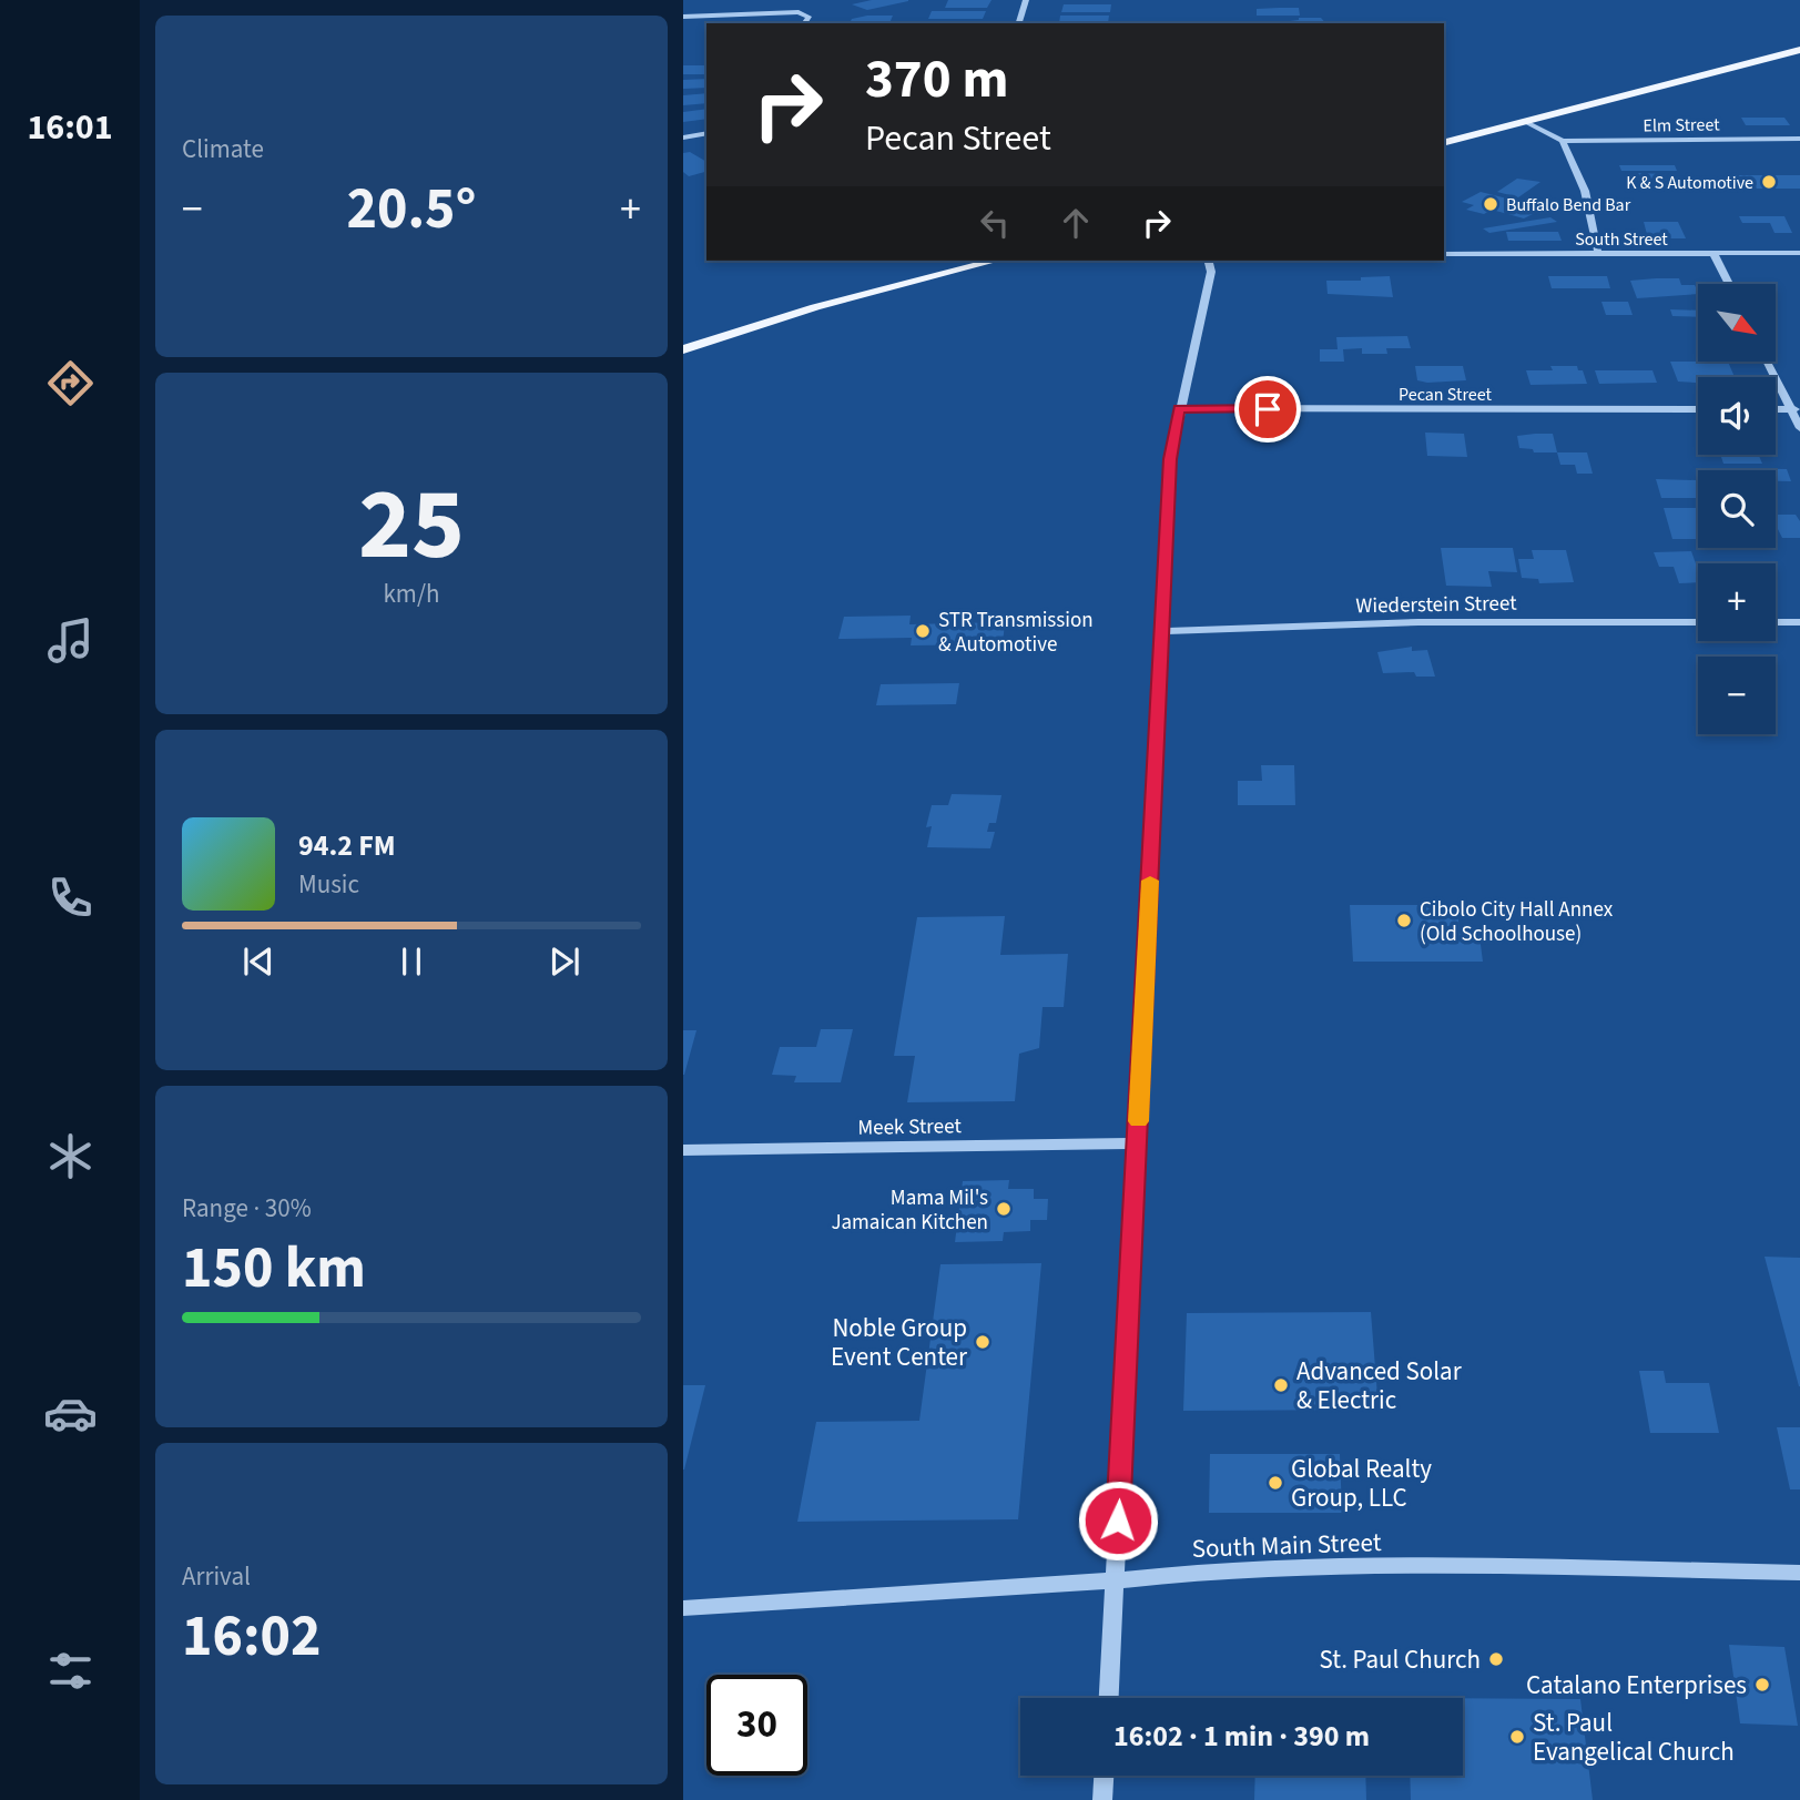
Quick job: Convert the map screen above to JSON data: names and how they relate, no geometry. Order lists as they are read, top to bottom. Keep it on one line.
{"streets":{"street":["Elm Street","South Street","Pecan Street","Wiederstein Street","Meek Street","South Main Street"]},"places":["K & S Automotive","Buffalo Bend Bar","STR Transmission & Automotive","Cibolo City Hall Annex (Old Schoolhouse)","Mama Mil's Jamaican Kitchen","Noble Group Event Center","Advanced Solar & Electric","Global Realty Group, LLC","St. Paul Church","Catalano Enterprises","St. Paul Evangelical Church"],"north":"bottom right","page":{"tabs":"16:01","tile":["Climate",["25","km/h"],["Range · 30%","150 km"],["Arrival","16:02"]],"turn":["370 m","Pecan Street"],"heat":["−","20.5°","+"],"map_buttons":["+","−"],"song":["94.2 FM","Music"],"limit":"30","trip":"16:02 · 1 min · 390 m"}}
